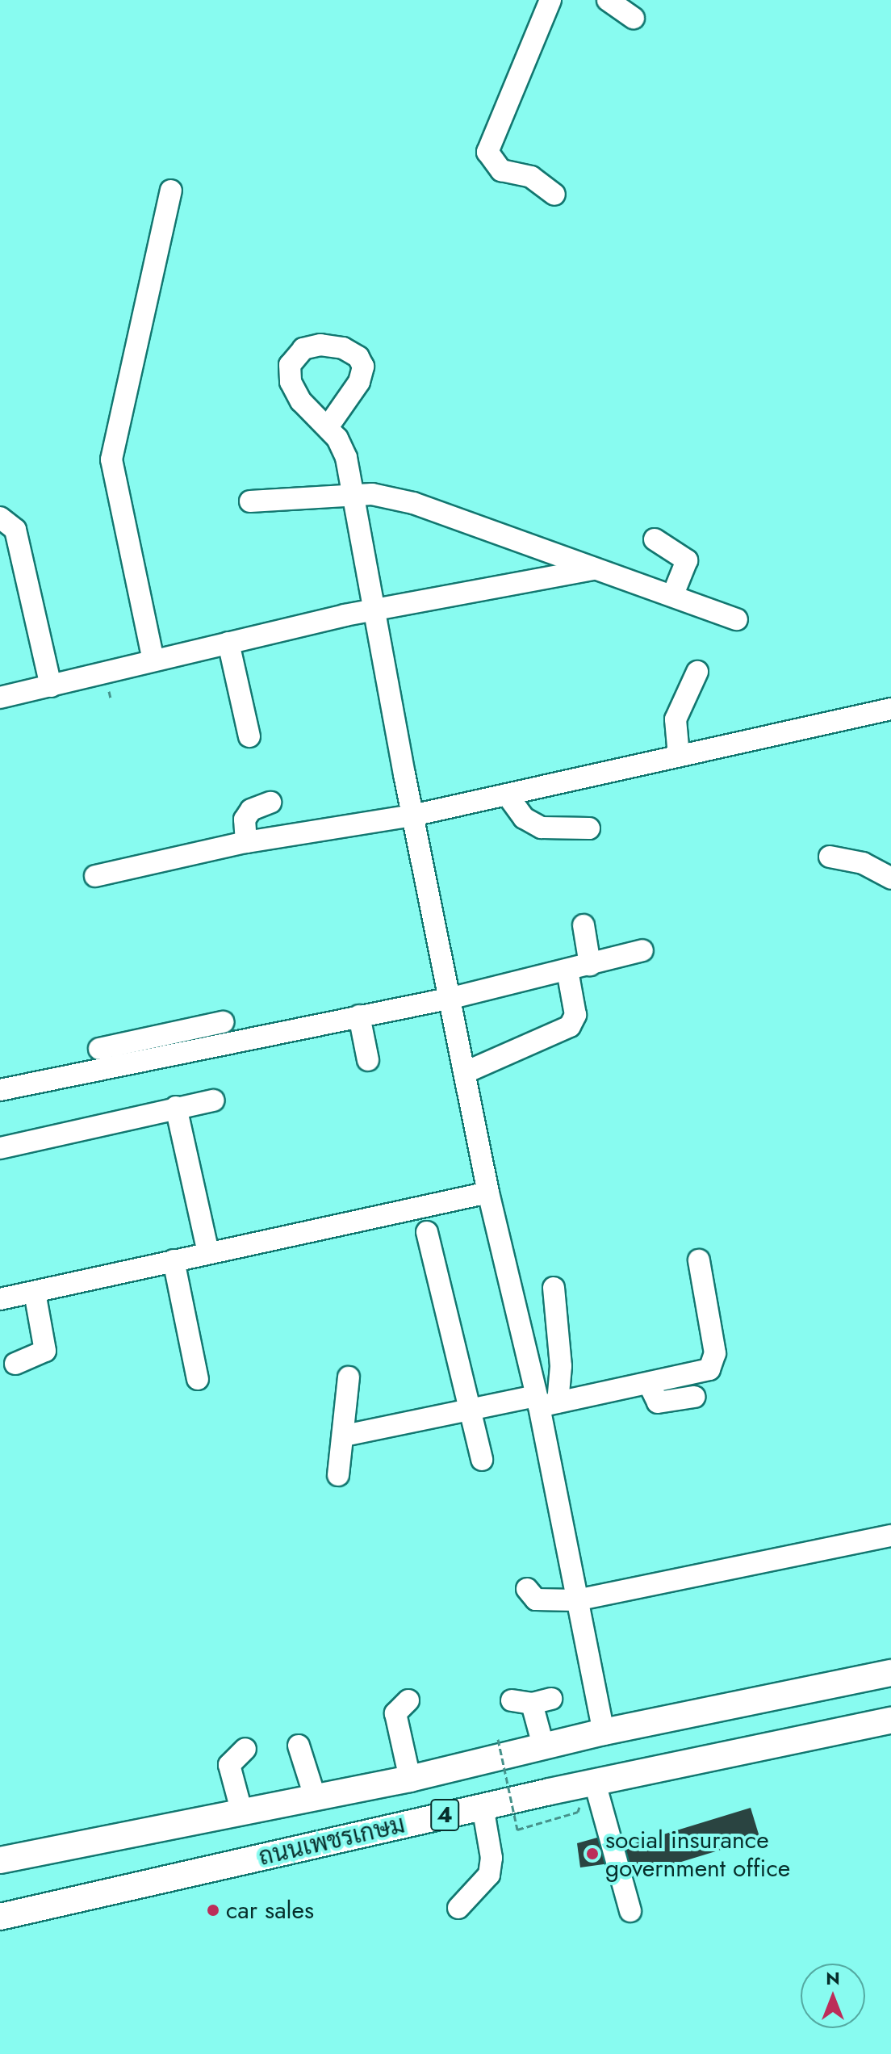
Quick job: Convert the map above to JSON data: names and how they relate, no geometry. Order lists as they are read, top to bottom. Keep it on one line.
{"streets":{"main road":["4","ถนนเพชรเกษม"]},"places":["social insurance government office","car sales"],"north":"top"}
